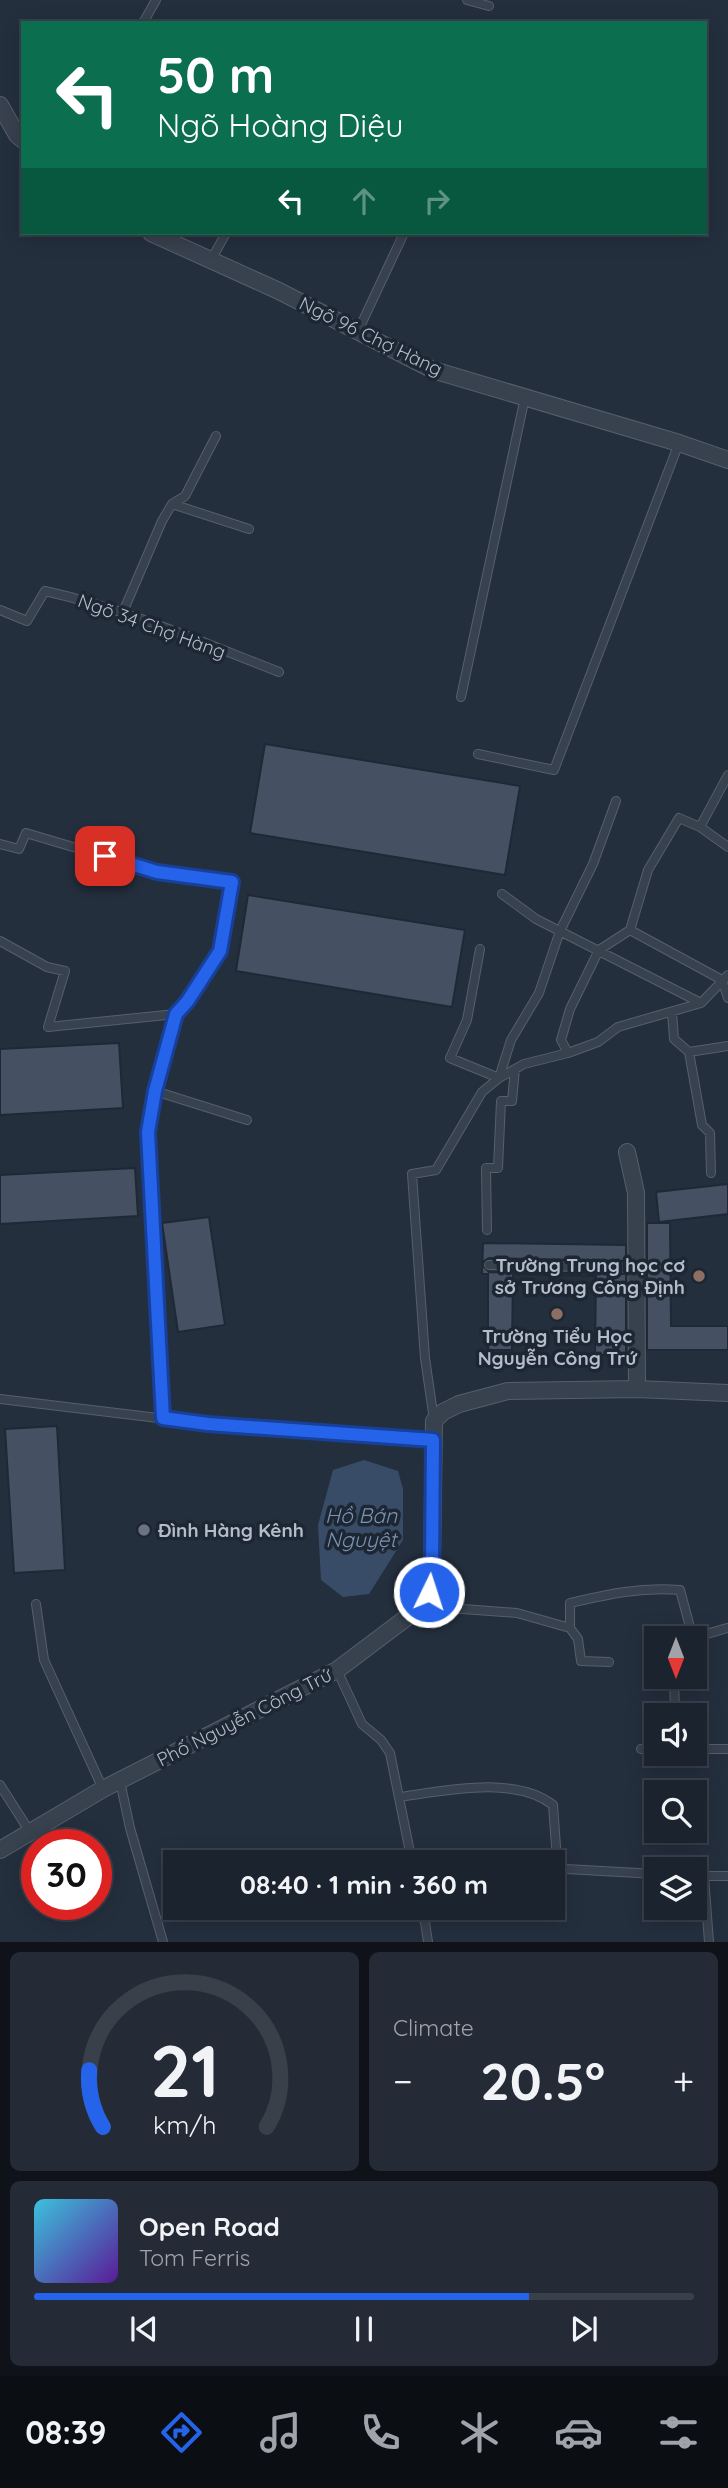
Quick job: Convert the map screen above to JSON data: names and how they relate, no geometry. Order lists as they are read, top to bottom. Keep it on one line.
{"streets":{"street":["Ngõ 96 Chợ Hàng","Phố Nguyễn Công Trứ"],"lane":["Ngõ 34 Chợ Hàng"]},"water":["Hồ Bán Nguyệt"],"places":["Trường Trung học cơ sở Trương Công Định","Trường Tiểu Học Nguyễn Công Trứ","Đình Hàng Kênh"],"north":"bottom","page":{"turn":["50 m","Ngõ Hoàng Diệu"],"limit":"30","trip":"08:40 · 1 min · 360 m","tile":"Climate","heat":["−","20.5°","+"],"song":["Open Road","Tom Ferris"],"tabs":"08:39","gauge":["21","km/h"]}}
